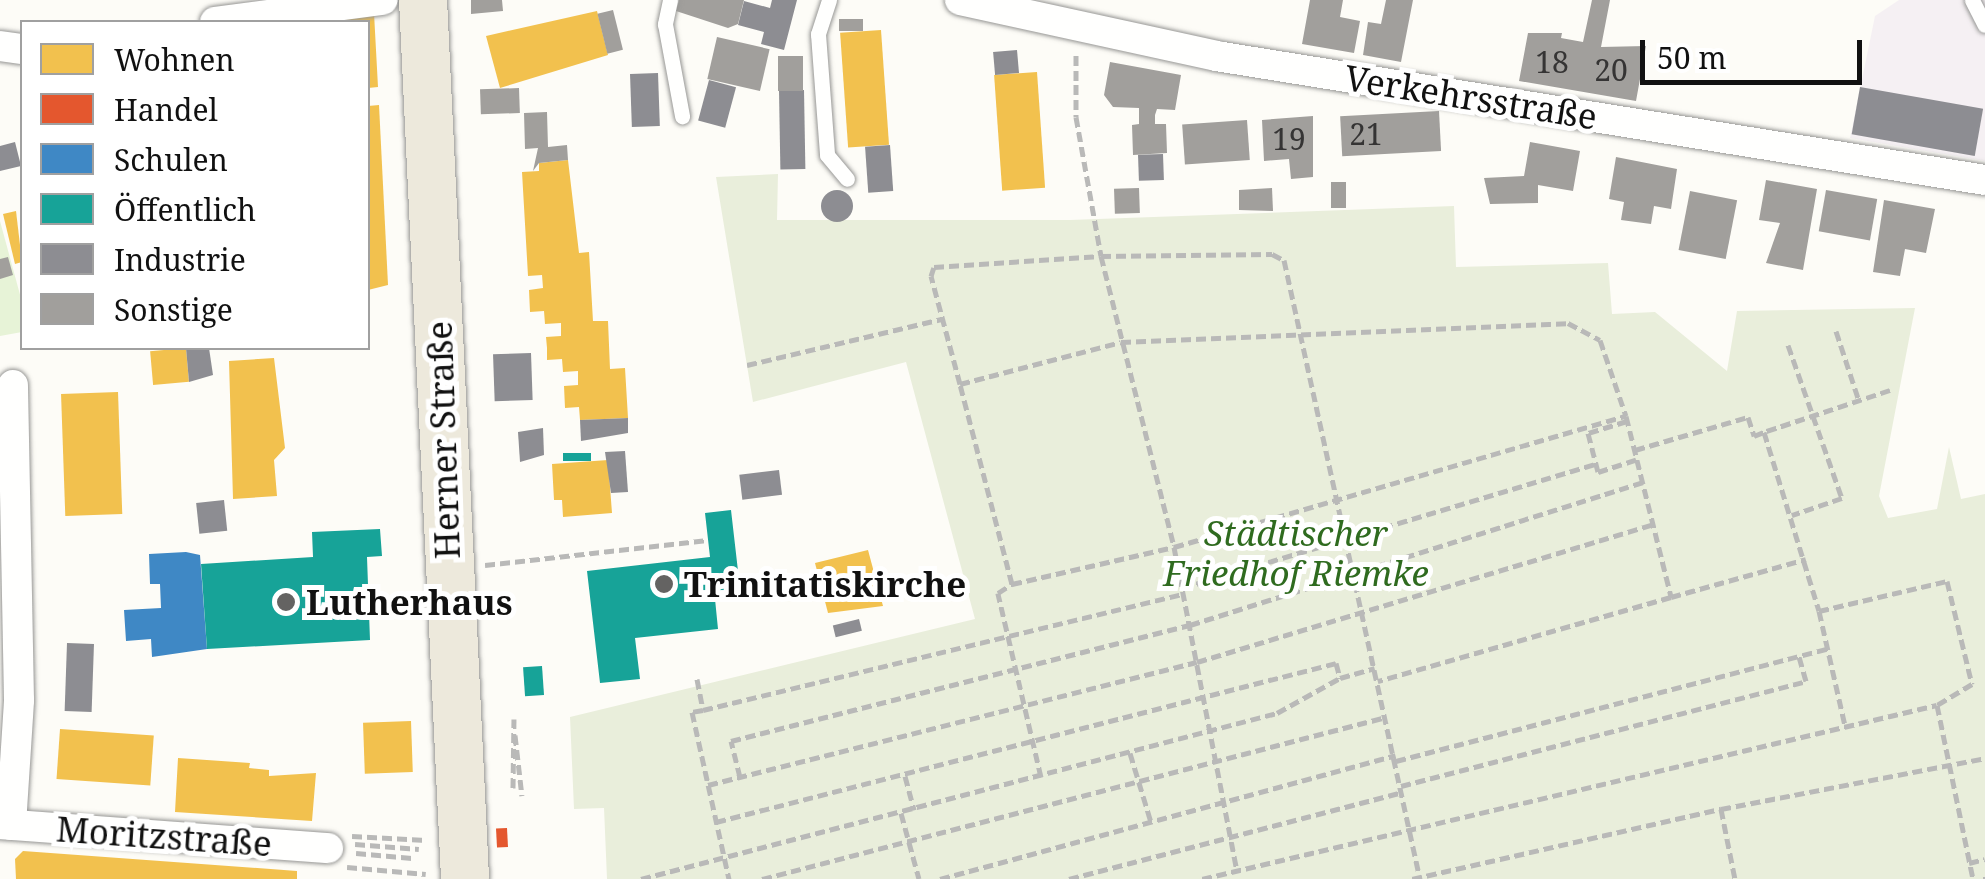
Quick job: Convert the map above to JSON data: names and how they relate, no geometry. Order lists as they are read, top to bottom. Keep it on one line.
{"streets":{"main road":["Herner Straße"],"street":["Verkehrsstraße","Moritzstraße"]},"parks":["Städtischer Friedhof Riemke"],"places":["Trinitatiskirche","Lutherhaus"],"house_numbers":["18","20","21","19"],"legend":["Wohnen","Handel","Schulen","Öffentlich","Industrie","Sonstige"],"scale_bar":"50 m"}
